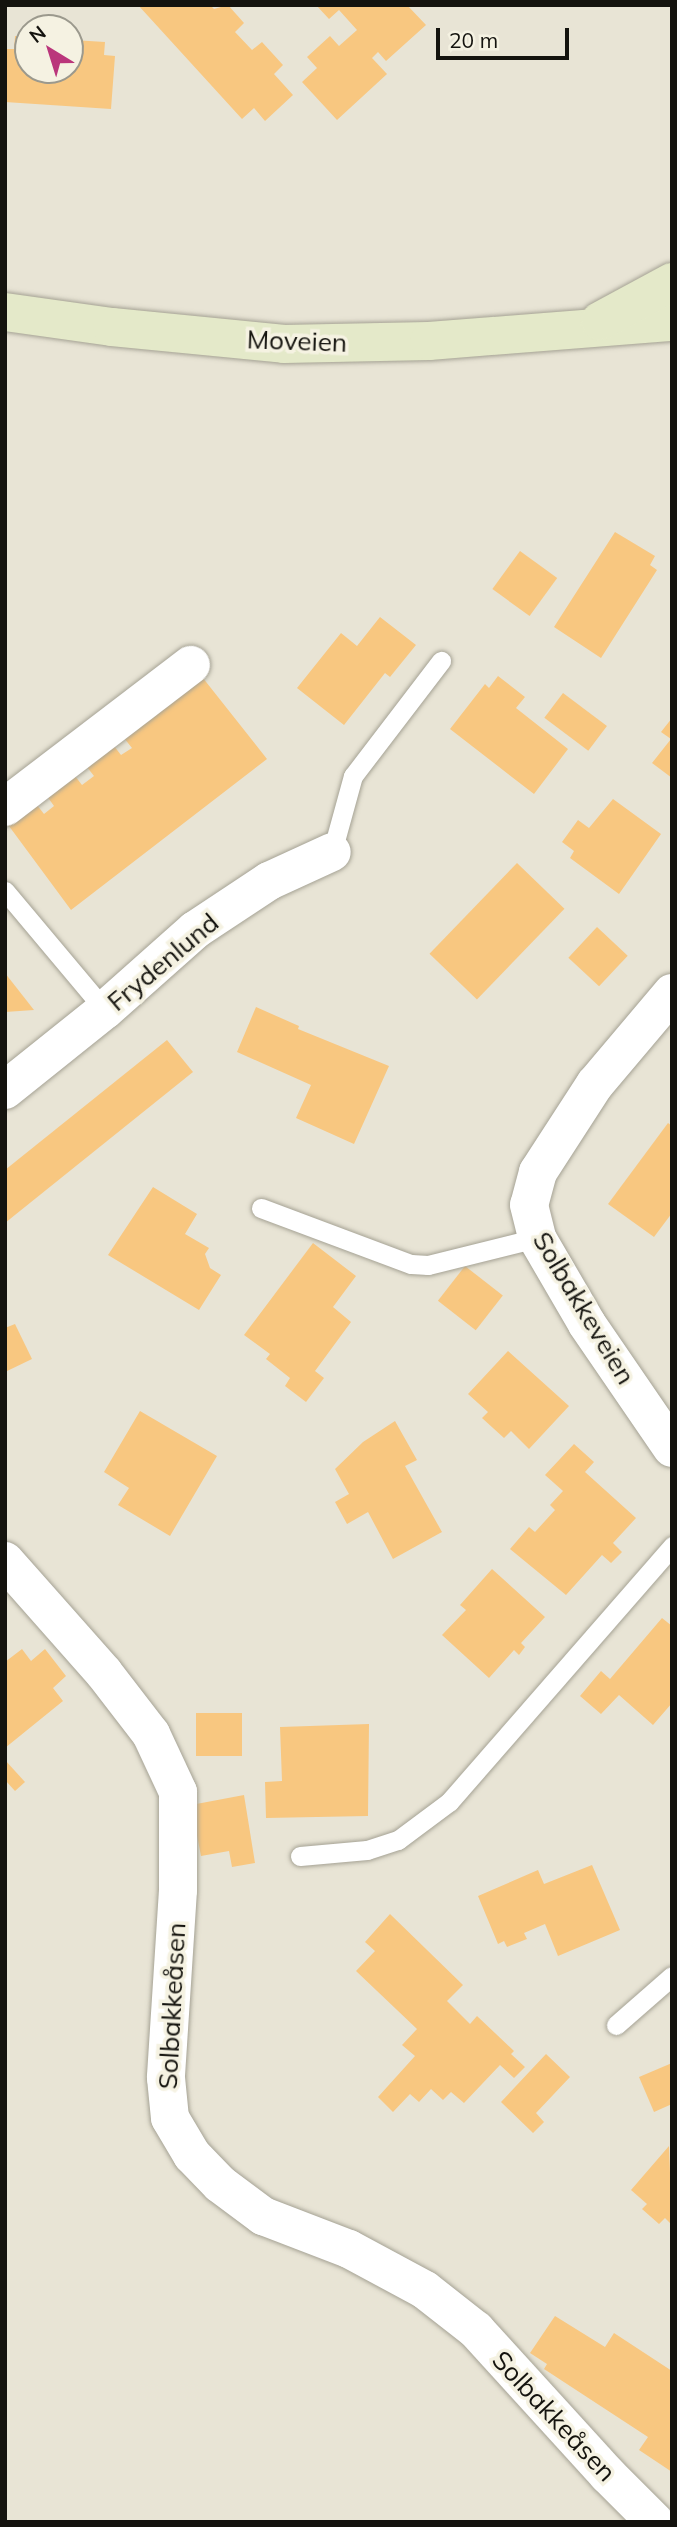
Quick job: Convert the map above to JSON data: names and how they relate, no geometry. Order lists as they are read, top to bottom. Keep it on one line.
{"streets":{"street":["Moveien","Frydenlund","Solbakkeveien","Solbakkeåsen"]},"scale_bar":"20 m","north":"top left"}
